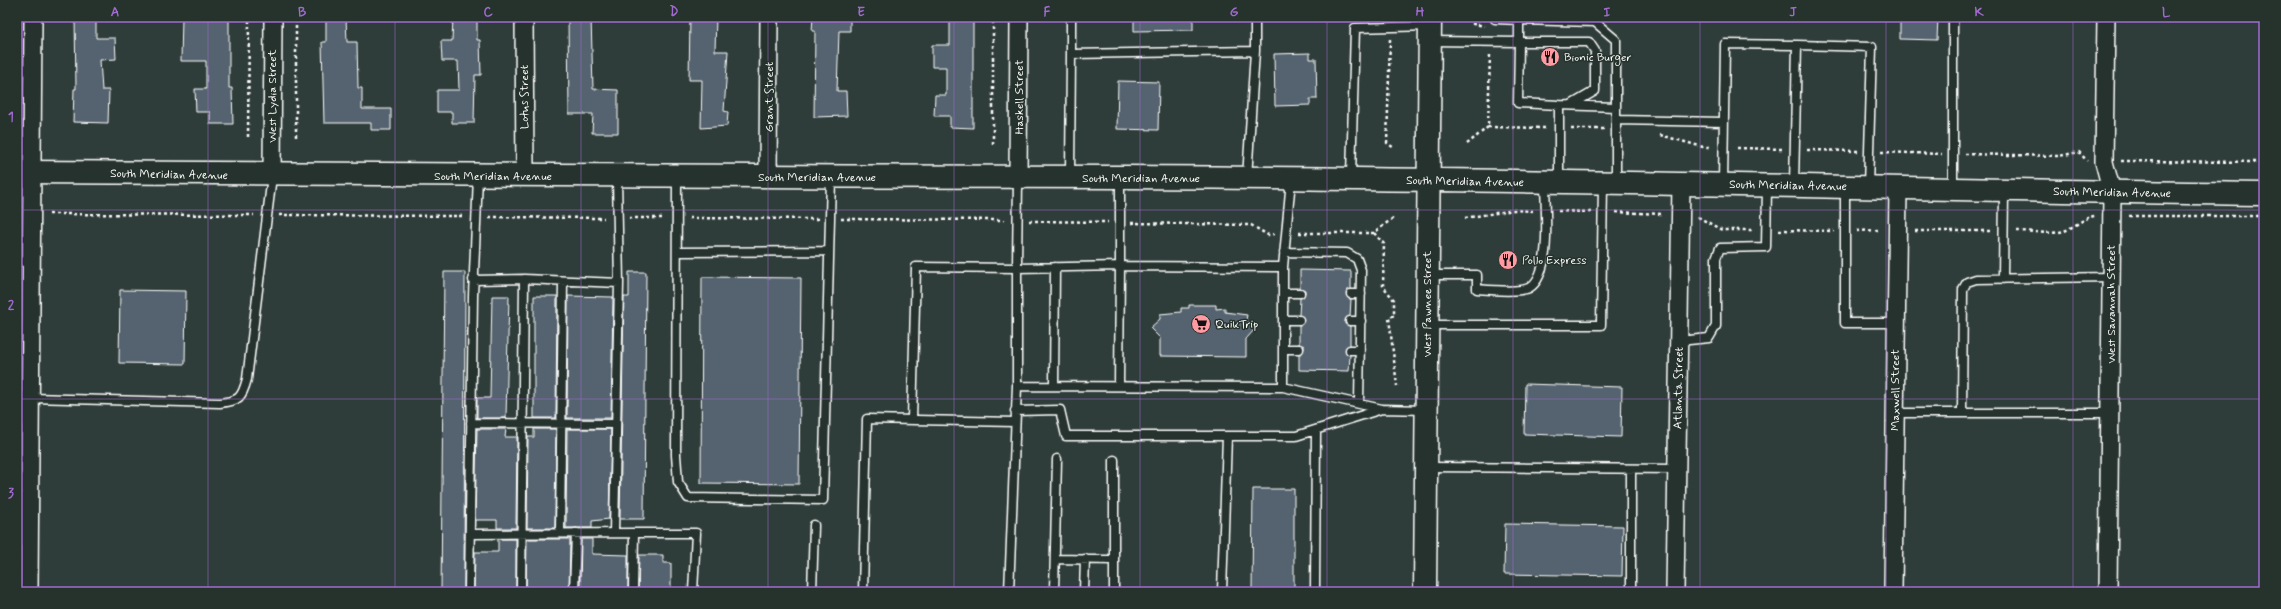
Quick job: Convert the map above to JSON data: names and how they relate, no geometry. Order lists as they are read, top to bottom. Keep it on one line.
{"streets":{"main road":["South Meridian Avenue","West Pawnee Street"],"street":["West Lydia Street","Lotus Street","Grant Street","Haskell Street","West Savannah Street","Atlanta Street","Maxwell Street"]},"crossings":[["West Lydia Street","South Meridian Avenue"],["Lotus Street","South Meridian Avenue"],["Grant Street","South Meridian Avenue"],["Haskell Street","South Meridian Avenue"],["South Meridian Avenue","West Pawnee Street"],["South Meridian Avenue","West Savannah Street"],["South Meridian Avenue","Atlanta Street"],["South Meridian Avenue","Maxwell Street"]],"places":{"restaurant":["Bionic Burger","Pollo Express"],"supermarket":["QuikTrip"]},"grid":{"columns":["A","B","C","D","E","F","G","H","I","J","K","L"],"rows":["1","2","3"]}}
